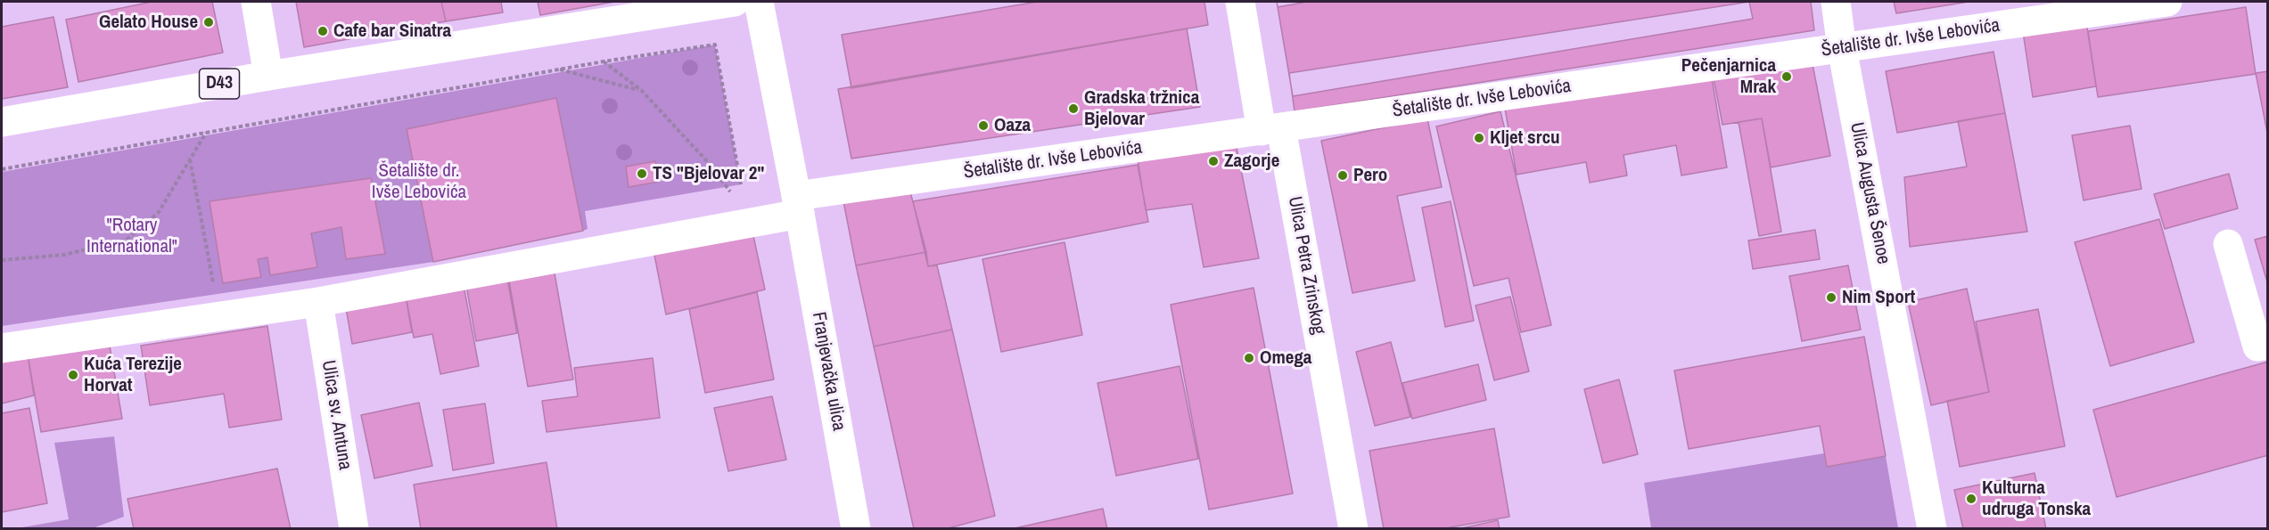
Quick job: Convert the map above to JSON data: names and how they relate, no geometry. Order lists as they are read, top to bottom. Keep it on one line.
{"streets":{"street":["Šetalište dr. Ivše Lebovića","D43","Ulica Augusta Šenoe","Ulica Petra Zrinskog","Franjevačka ulica","Ulica sv. Antuna"]},"crossings":[["Šetalište dr. Ivše Lebovića","Ulica Augusta Šenoe"],["Šetalište dr. Ivše Lebovića","Ulica Petra Zrinskog"],["Šetalište dr. Ivše Lebovića","Franjevačka ulica"],["Šetalište dr. Ivše Lebovića","Ulica sv. Antuna"]],"parks":["Šetalište dr. Ivše Lebovića","\"Rotary International\""],"places":["Gelato House","Cafe bar Sinatra","Pečenjarnica Mrak","Gradska tržnica Bjelovar","Oaza","Kljet srcu","Zagorje","TS \"Bjelovar 2\"","Pero","Nim Sport","Omega","Kuća Terezije Horvat","Kulturna udruga Tonska"]}
